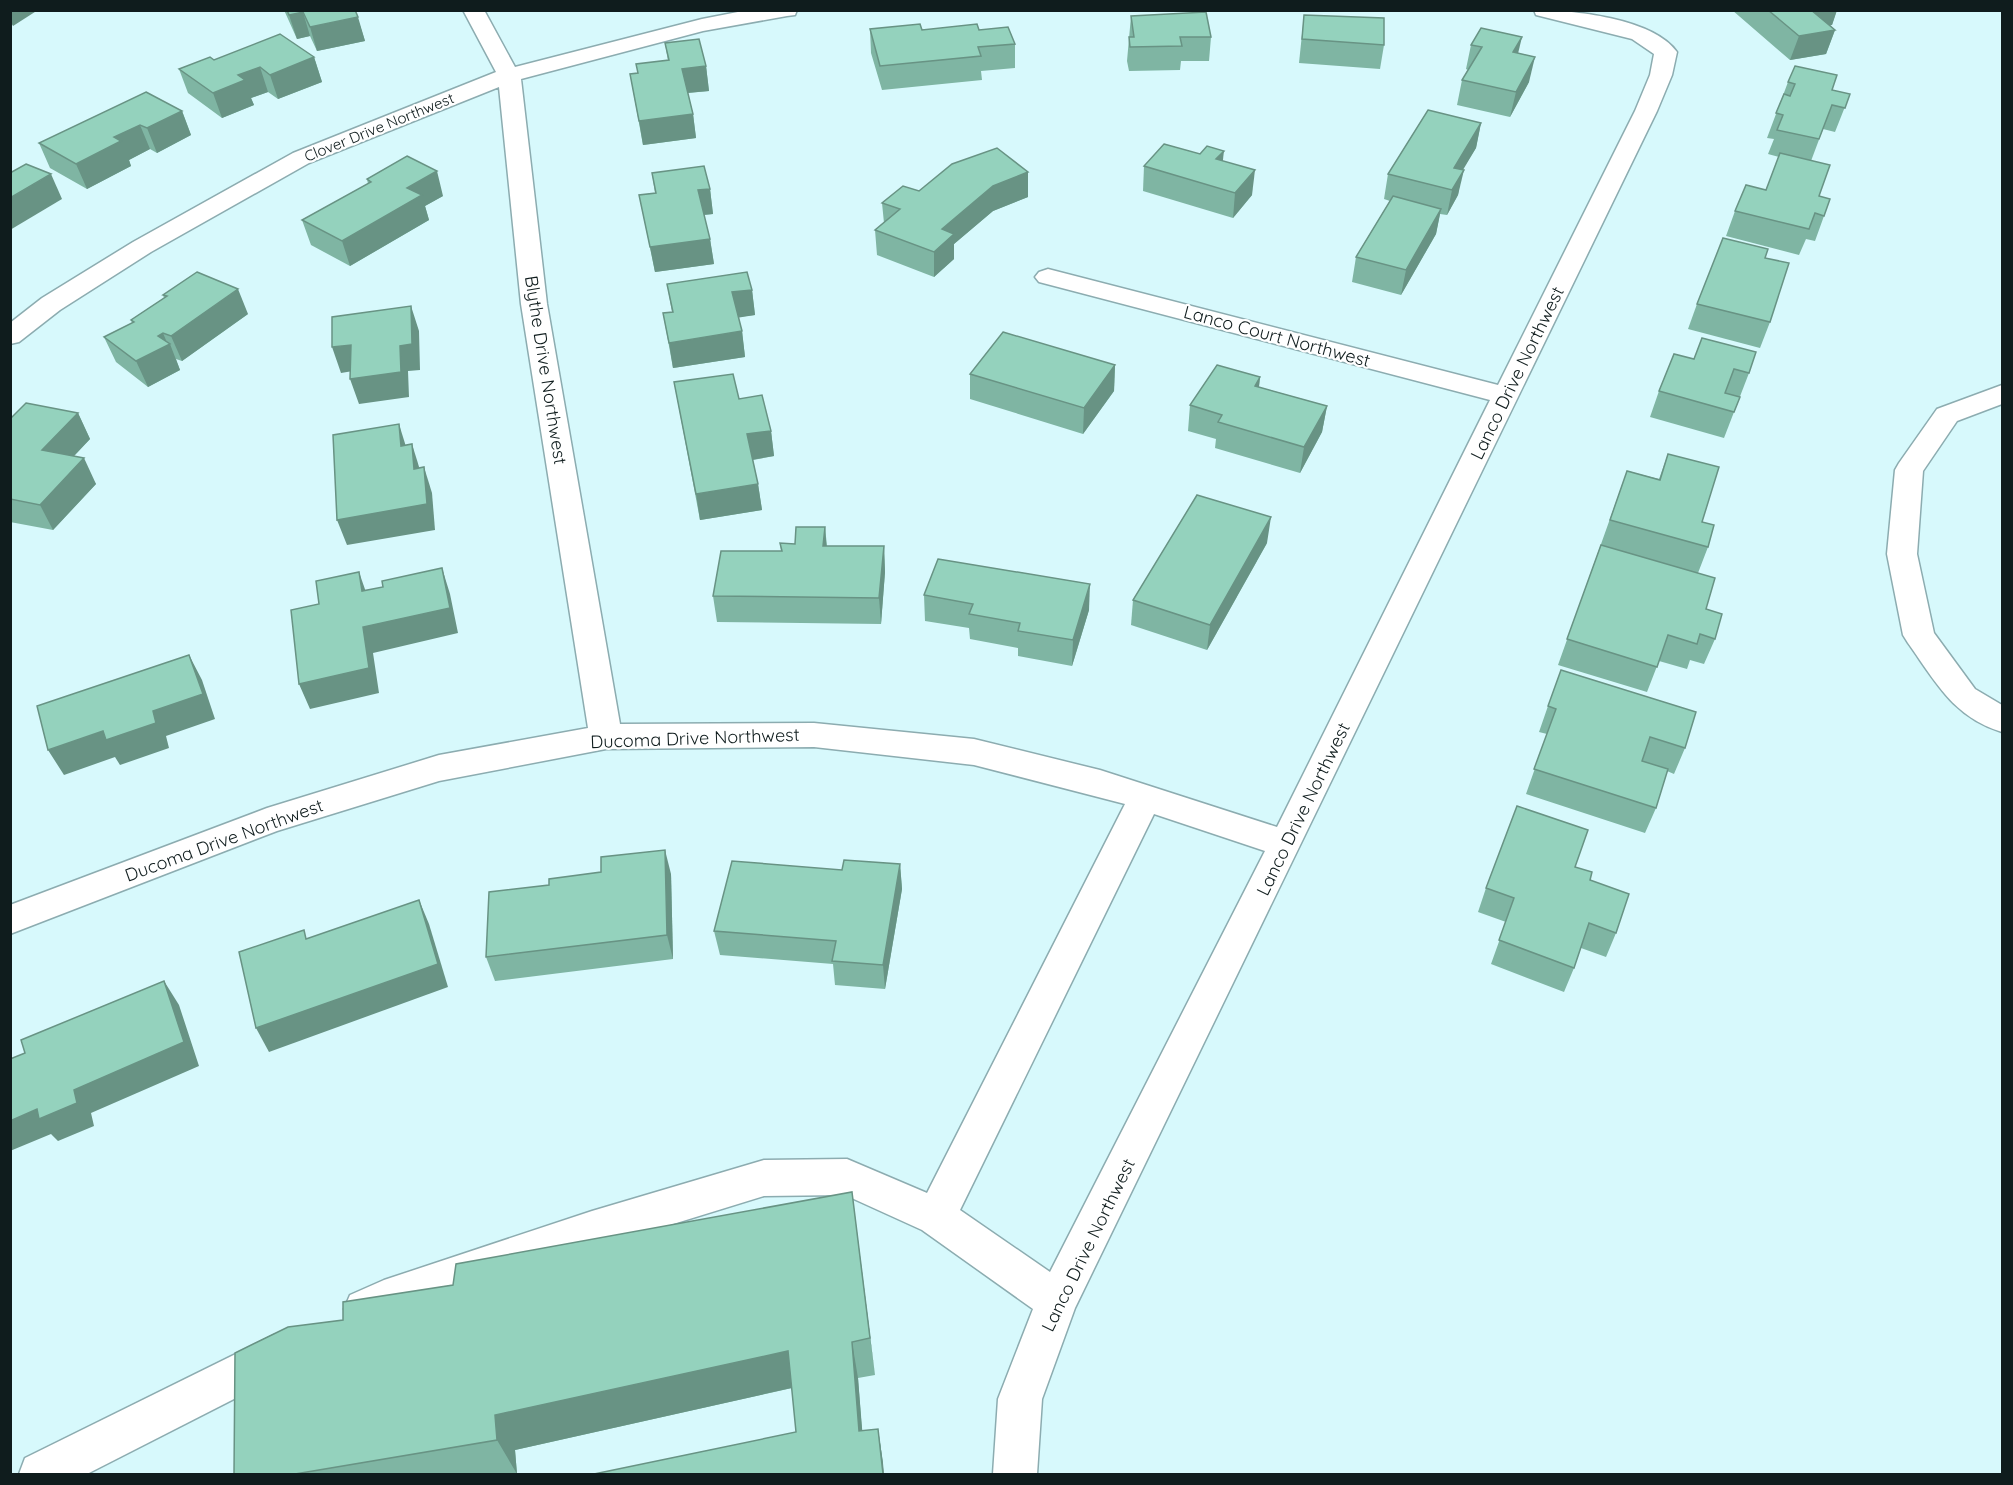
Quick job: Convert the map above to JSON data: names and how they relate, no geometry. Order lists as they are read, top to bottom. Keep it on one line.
{"streets":{"street":["Clover Drive Northwest","Lanco Court Northwest","Blythe Drive Northwest","Lanco Drive Northwest","Ducoma Drive Northwest"]},"crossings":[["Clover Drive Northwest","Blythe Drive Northwest"],["Lanco Court Northwest","Lanco Drive Northwest"],["Blythe Drive Northwest","Ducoma Drive Northwest"],["Lanco Drive Northwest","Ducoma Drive Northwest"]]}
